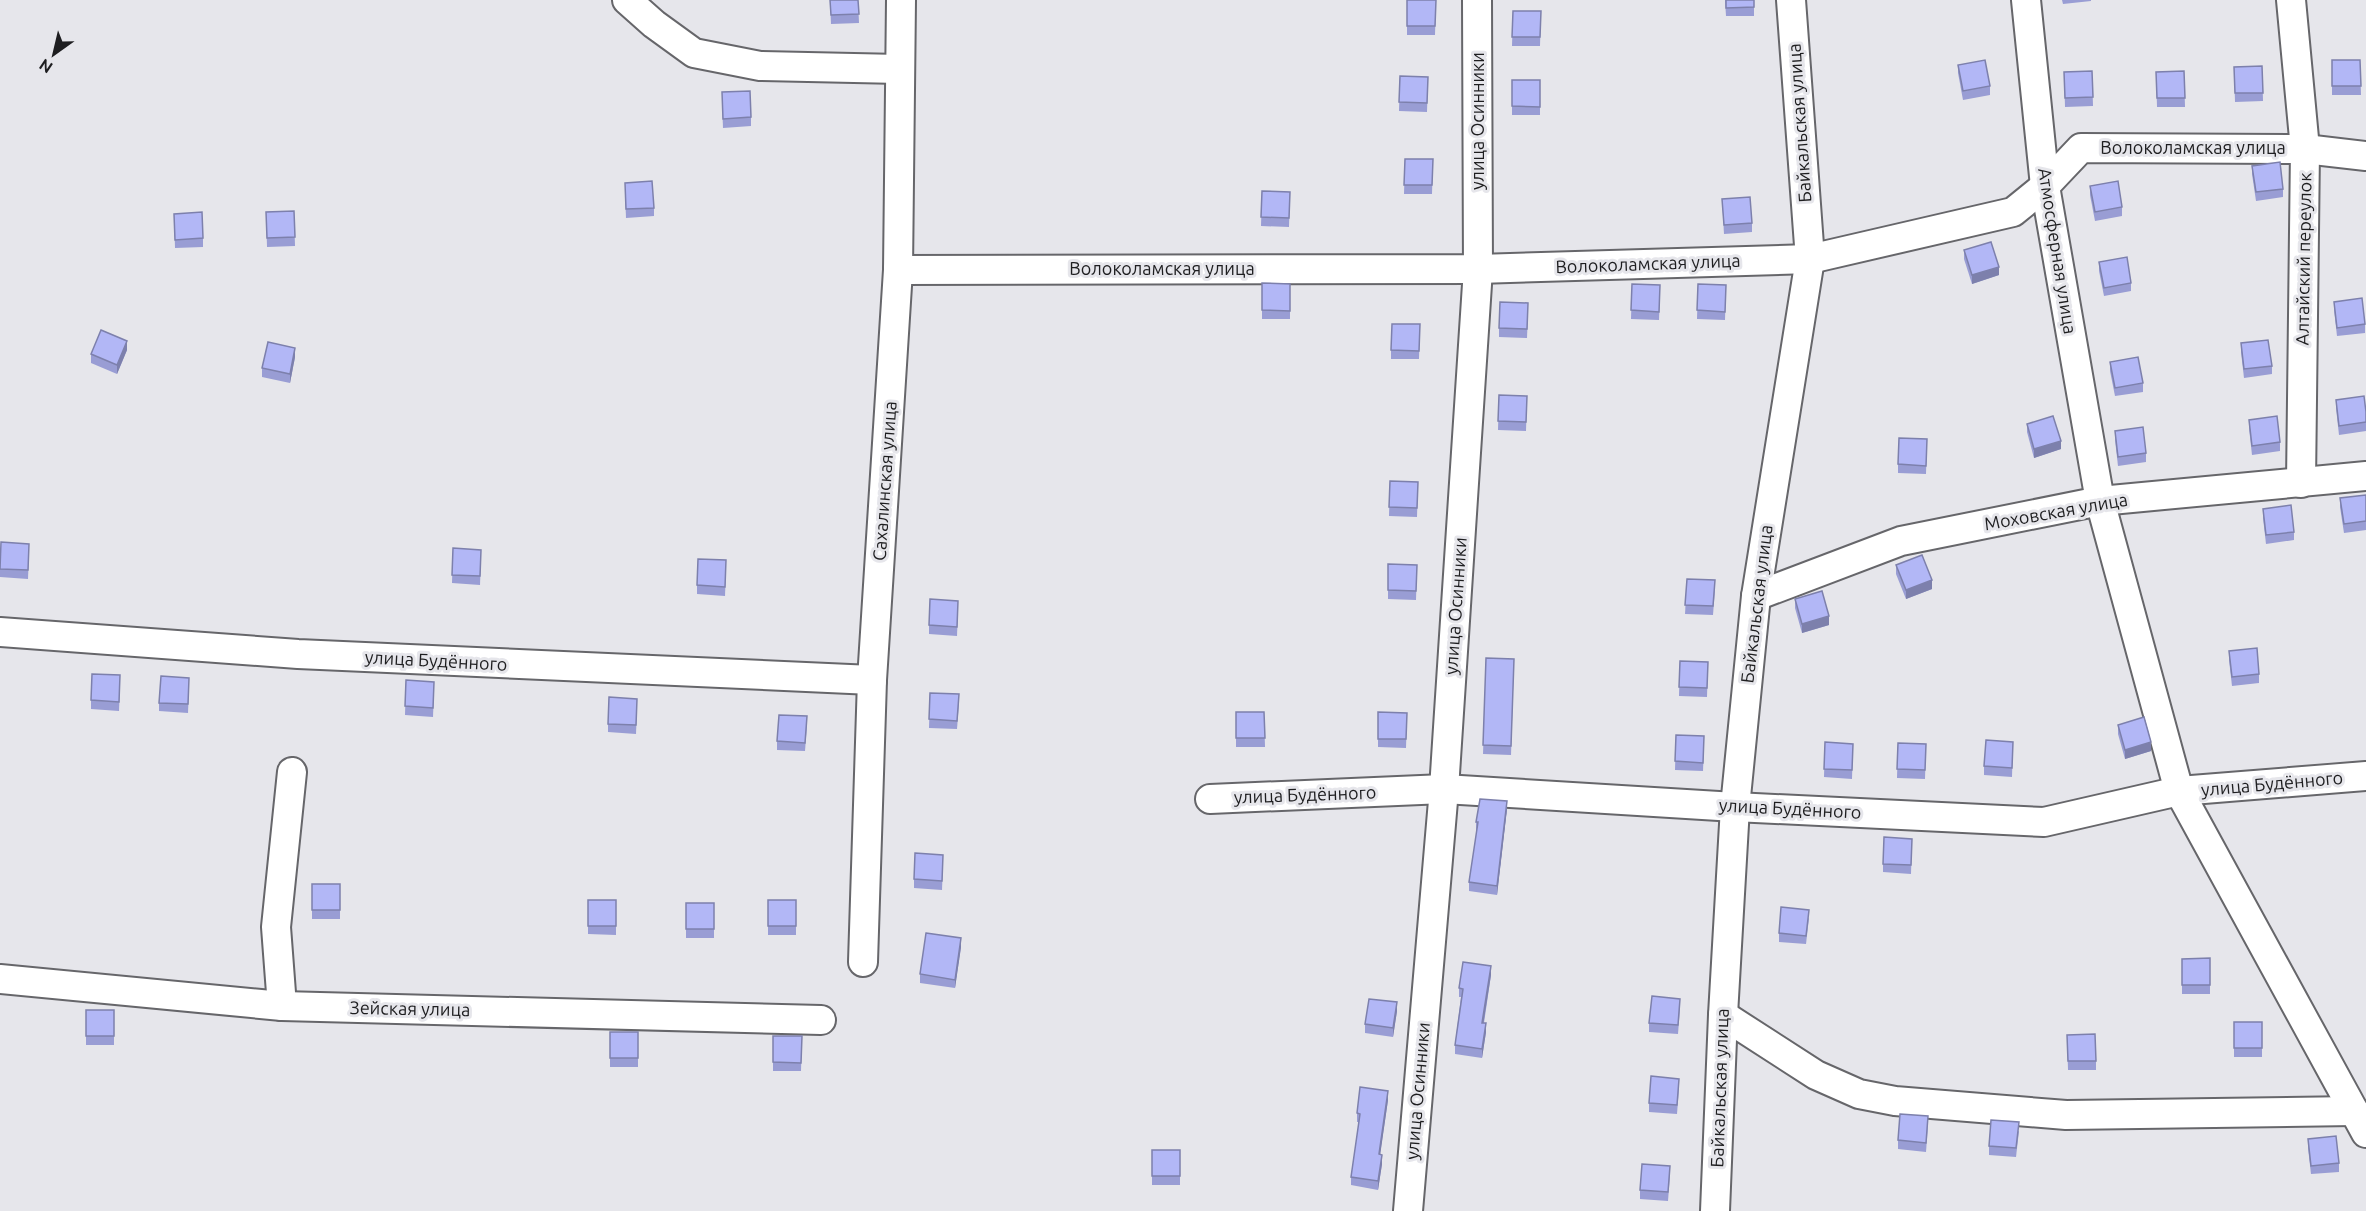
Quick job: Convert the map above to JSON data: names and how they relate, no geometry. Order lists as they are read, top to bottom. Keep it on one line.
{"streets":{"street":["улица Осинники","Байкальская улица","Волоколамская улица","Атмосферная улица","Алтайский переулок","Сахалинская улица","Моховская улица","улица Будённого","Зейская улица"]},"crossings":[["улица Осинники","Волоколамская улица"],["улица Осинники","улица Будённого"],["Байкальская улица","Волоколамская улица"],["Байкальская улица","Моховская улица"],["Байкальская улица","улица Будённого"],["Волоколамская улица","Атмосферная улица"],["Волоколамская улица","Алтайский переулок"],["Волоколамская улица","Сахалинская улица"],["Атмосферная улица","Моховская улица"],["Атмосферная улица","улица Будённого"],["Алтайский переулок","Моховская улица"],["Сахалинская улица","улица Будённого"]],"north":"bottom left"}
